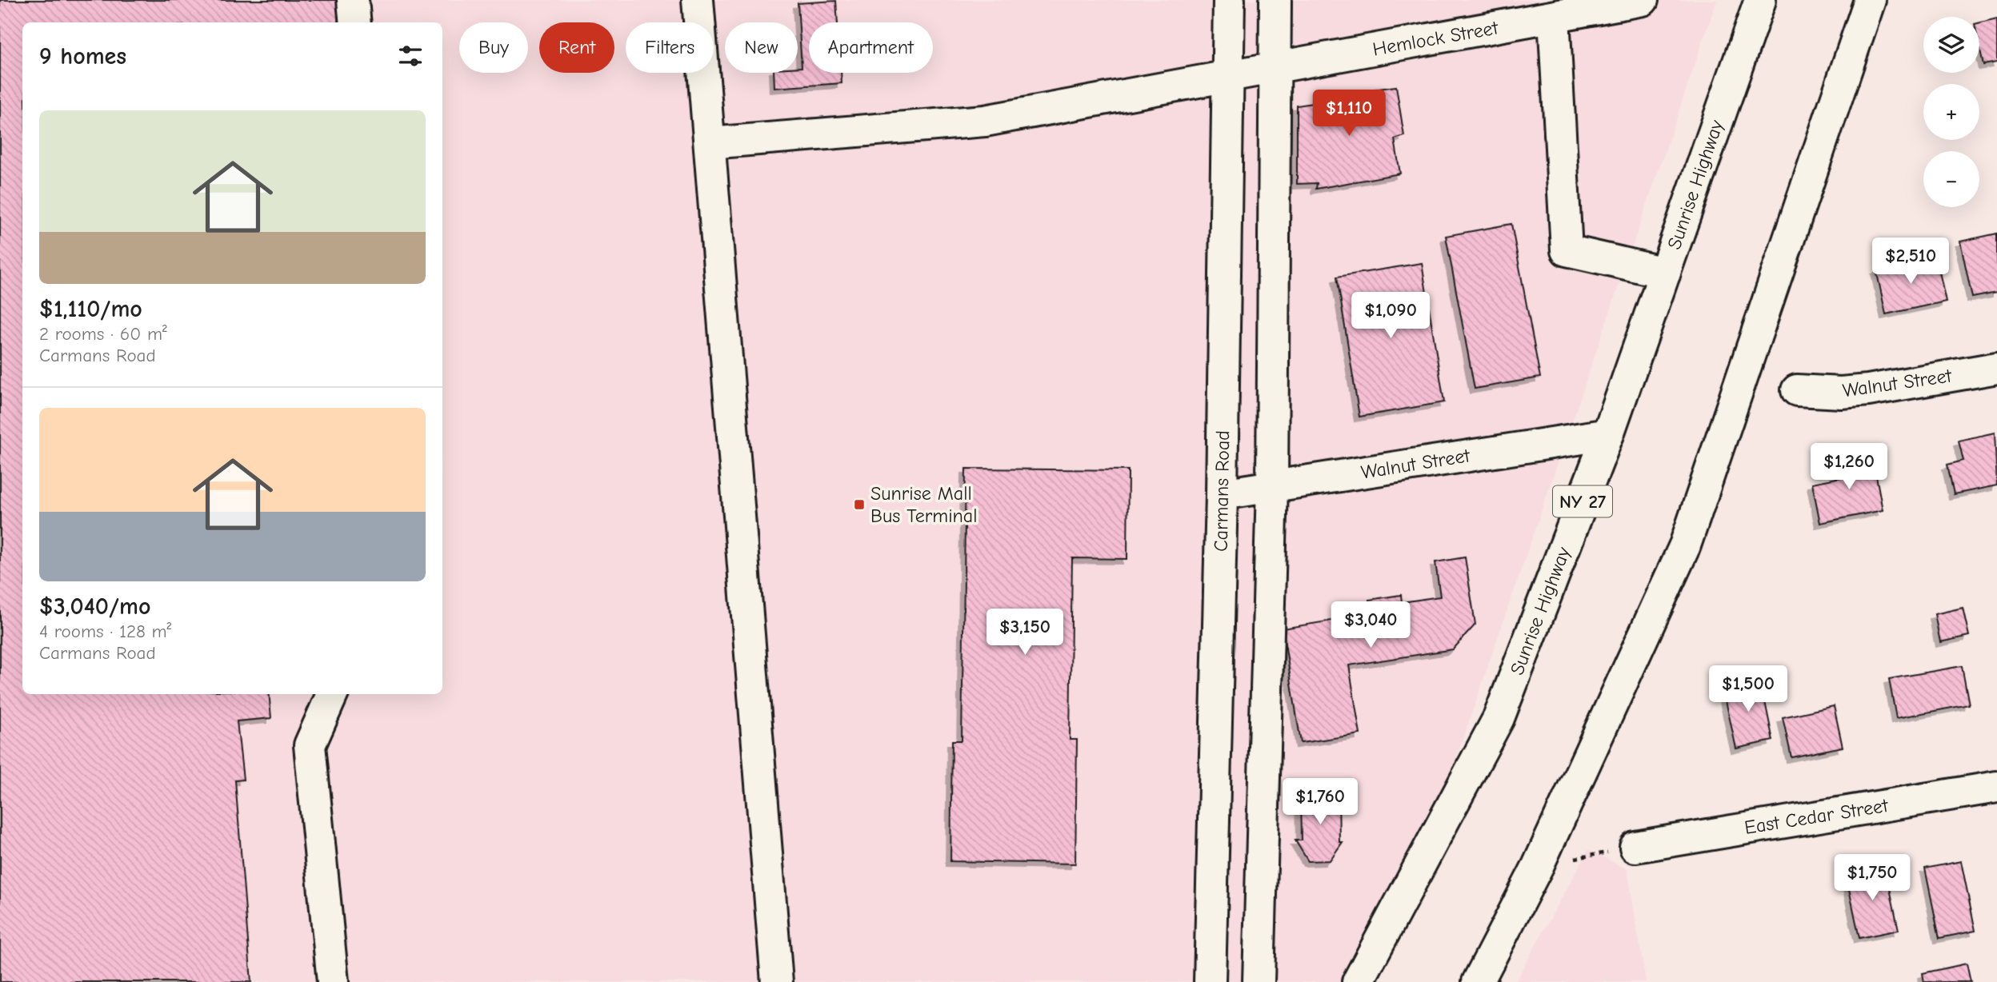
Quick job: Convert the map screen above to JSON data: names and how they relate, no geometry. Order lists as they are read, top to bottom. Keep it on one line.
{"streets":{"main road":["Hemlock Street","Sunrise Highway","Walnut Street","Carmans Road","NY 27","East Cedar Street"]},"crossings":[["Hemlock Street","Carmans Road"],["Sunrise Highway","Walnut Street"],["Walnut Street","Carmans Road"]],"places":{"transit":["Sunrise Mall Bus Terminal"]},"page":{"map_buttons":["+","−"],"chip":["Buy","Rent","Filters","New","Apartment"],"heading":"9 homes","price":["$1,110","$2,510","$1,090","$1,260","$3,040","$3,150","$1,500","$1,760","$1,750"],"list":[{"name":"$1,110/mo","note":"2 rooms · 60 m² · Carmans Road"},{"name":"$3,040/mo","note":"4 rooms · 128 m² · Carmans Road"}]}}
